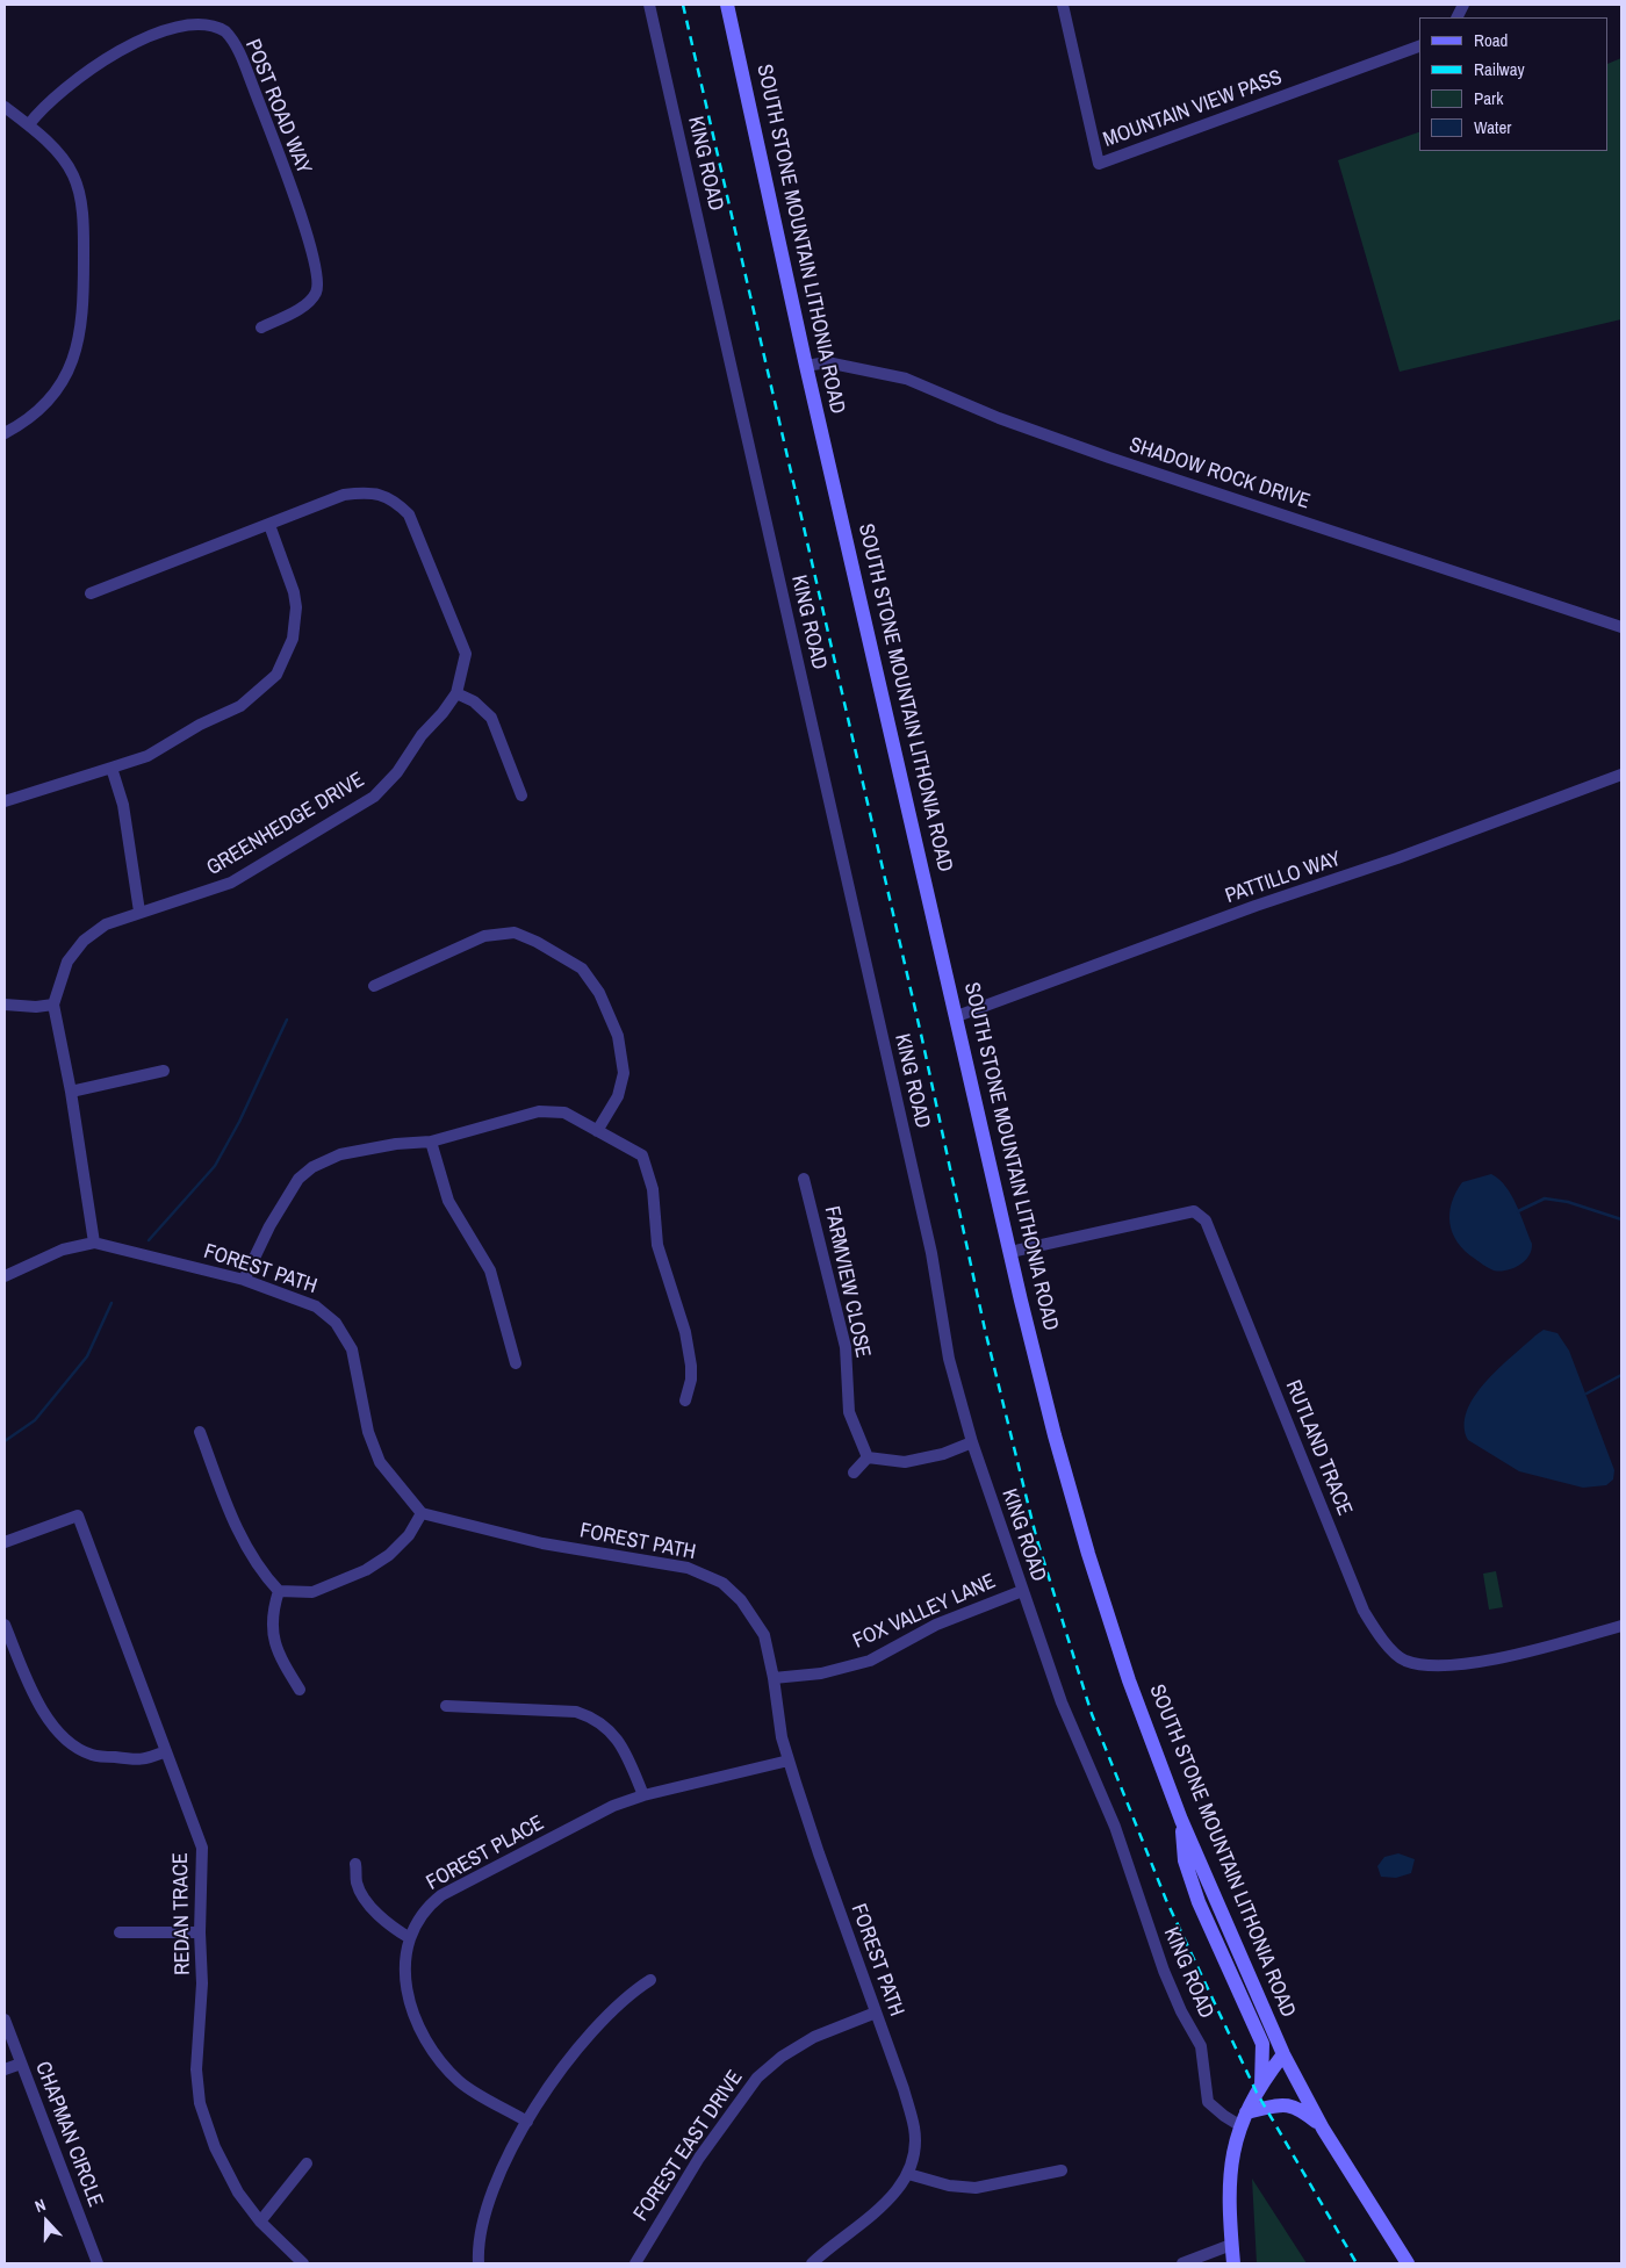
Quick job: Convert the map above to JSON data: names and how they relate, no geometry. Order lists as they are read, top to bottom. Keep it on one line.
{"streets":{"main road":["SOUTH STONE MOUNTAIN LITHONIA ROAD"],"street":["POST ROAD WAY","MOUNTAIN VIEW PASS","KING ROAD","SHADOW ROCK DRIVE","GREENHEDGE DRIVE","PATTILLO WAY","FOREST PATH","FARMVIEW CLOSE","RUTLAND TRACE","FOX VALLEY LANE","FOREST PLACE","REDAN TRACE","CHAPMAN CIRCLE","FOREST EAST DRIVE"]},"crossings":[["KING ROAD","FOX VALLEY LANE"],["SOUTH STONE MOUNTAIN LITHONIA ROAD","SHADOW ROCK DRIVE"],["SOUTH STONE MOUNTAIN LITHONIA ROAD","PATTILLO WAY"],["SOUTH STONE MOUNTAIN LITHONIA ROAD","RUTLAND TRACE"],["GREENHEDGE DRIVE","FOREST PATH"],["FOREST PATH","FOX VALLEY LANE"],["FOREST PATH","FOREST PLACE"],["FOREST PATH","FOREST EAST DRIVE"]],"legend":["Road","Railway","Park","Water"],"north":"top"}
